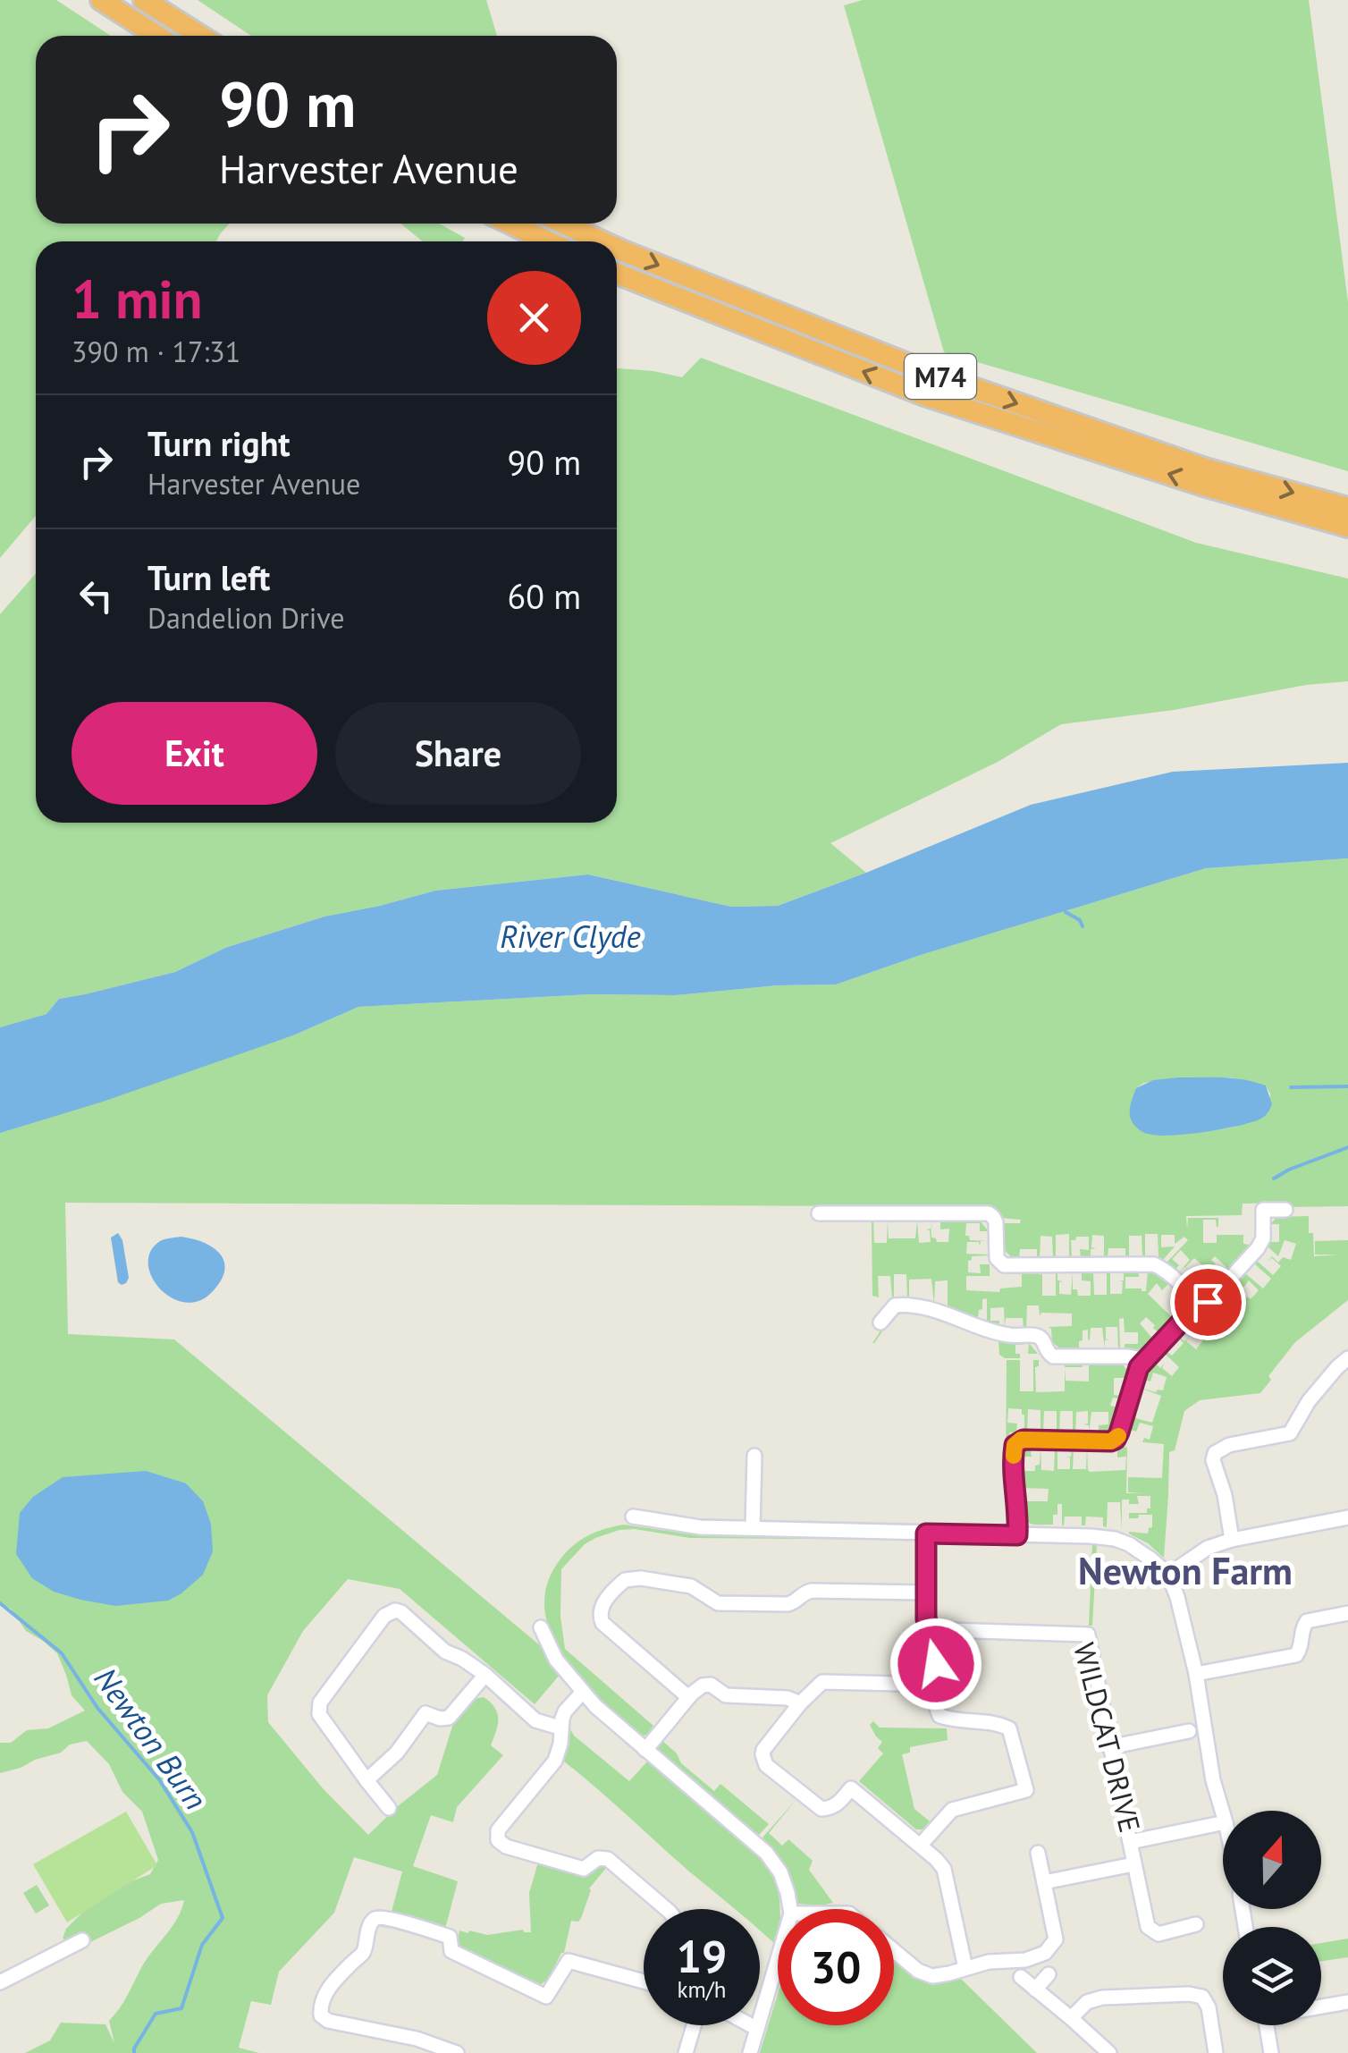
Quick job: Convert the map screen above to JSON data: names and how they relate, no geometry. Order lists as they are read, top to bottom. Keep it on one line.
{"streets":{"highway":["M74"],"street":["WILDCAT DRIVE"]},"districts":["Newton Farm"],"water":["River Clyde","Newton Burn"],"north":"top","page":{"turn":["90 m","Harvester Avenue"],"heading":["1 min","390 m · 17:31"],"list":[{"name":"Turn right","note":"Harvester Avenue","value":"90 m"},{"name":"Turn left","note":"Dandelion Drive","value":"60 m"}],"buttons":["Exit","Share"],"speed":"19 km/h","limit":"30"}}
